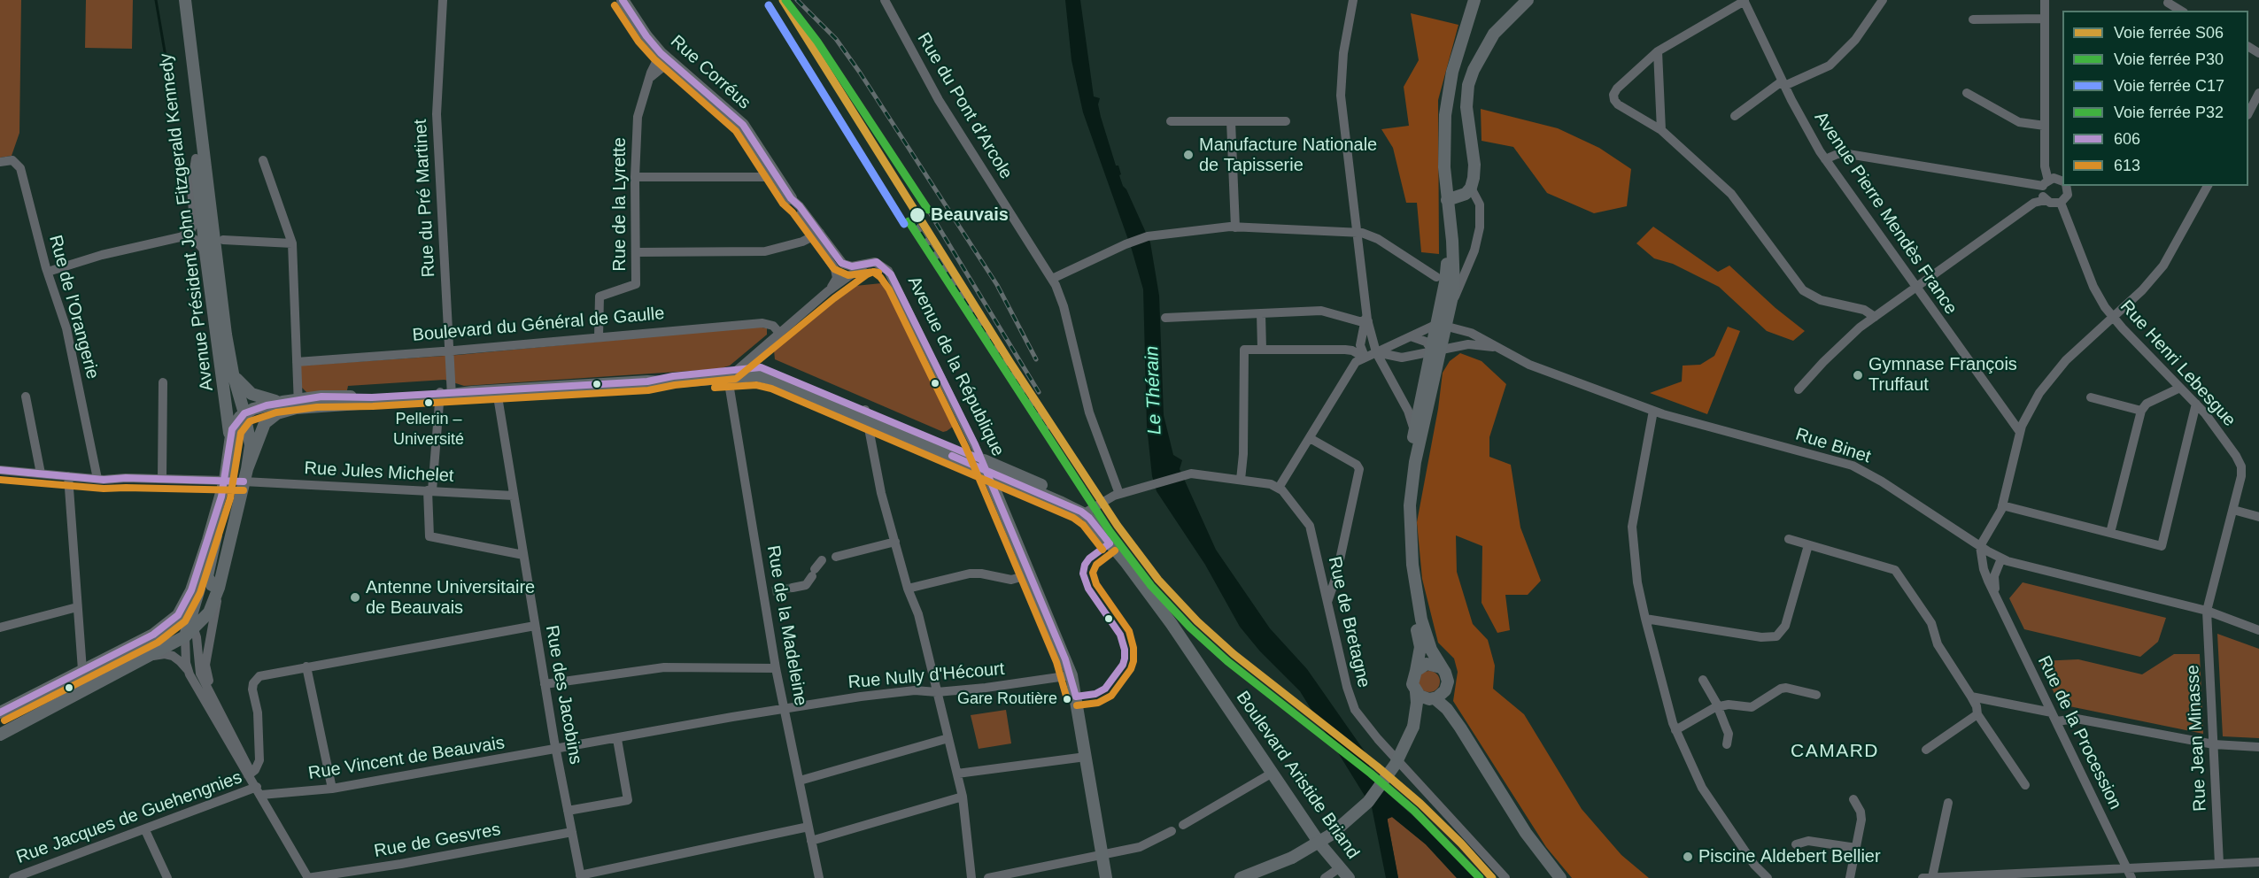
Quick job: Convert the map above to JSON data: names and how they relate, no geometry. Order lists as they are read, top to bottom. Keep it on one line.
{"streets":{"main road":["Rue Corréus","Avenue Président John Fitzgerald Kennedy","Avenue de la République","Boulevard Aristide Briand"],"street":["Rue du Pont d'Arcole","Rue du Pré Martinet","Rue de la Lyrette","Avenue Pierre Mendès France","Rue de l'Orangerie","Boulevard du Général de Gaulle","Rue Henri Lebesgue","Rue Binet","Rue Jules Michelet","Rue de Bretagne","Rue de la Madeleine","Rue Nully d'Hécourt","Rue des Jacobins","Rue de la Procession","Rue Jean Minasse","Rue Vincent de Beauvais","Rue Jacques de Guehengnies","Rue de Gesvres"]},"crossings":[["Rue Corréus","Rue de la Lyrette"],["Rue Corréus","Avenue de la République"],["Rue du Pré Martinet","Boulevard du Général de Gaulle"],["Rue du Pré Martinet","Rue Jules Michelet"],["Rue du Pré Martinet","Rue des Jacobins"],["Rue de la Lyrette","Boulevard du Général de Gaulle"],["Rue Henri Lebesgue","Rue Binet"],["Rue Henri Lebesgue","Rue Jean Minasse"],["Avenue de la République","Rue Nully d'Hécourt"],["Rue Binet","Rue de la Procession"],["Rue Binet","Rue Jean Minasse"],["Rue Jules Michelet","Rue des Jacobins"],["Rue de la Madeleine","Rue Nully d'Hécourt"],["Rue Nully d'Hécourt","Rue Vincent de Beauvais"],["Rue des Jacobins","Rue Vincent de Beauvais"],["Rue des Jacobins","Rue de Gesvres"],["Rue Vincent de Beauvais","Rue Jacques de Guehengnies"]],"districts":["CAMARD"],"water":["Le Thérain"],"places":["Manufacture Nationale de Tapisserie","Beauvais","Gymnase François Truffaut","Pellerin – Université","Antenne Universitaire de Beauvais","Gare Routière","Piscine Aldebert Bellier"],"lines":["rail line S06","rail line P32","transit line 606","rail line C17","transit line 613","rail line P30"],"legend":["Voie ferrée S06","Voie ferrée P30","Voie ferrée C17","Voie ferrée P32","606","613"]}
